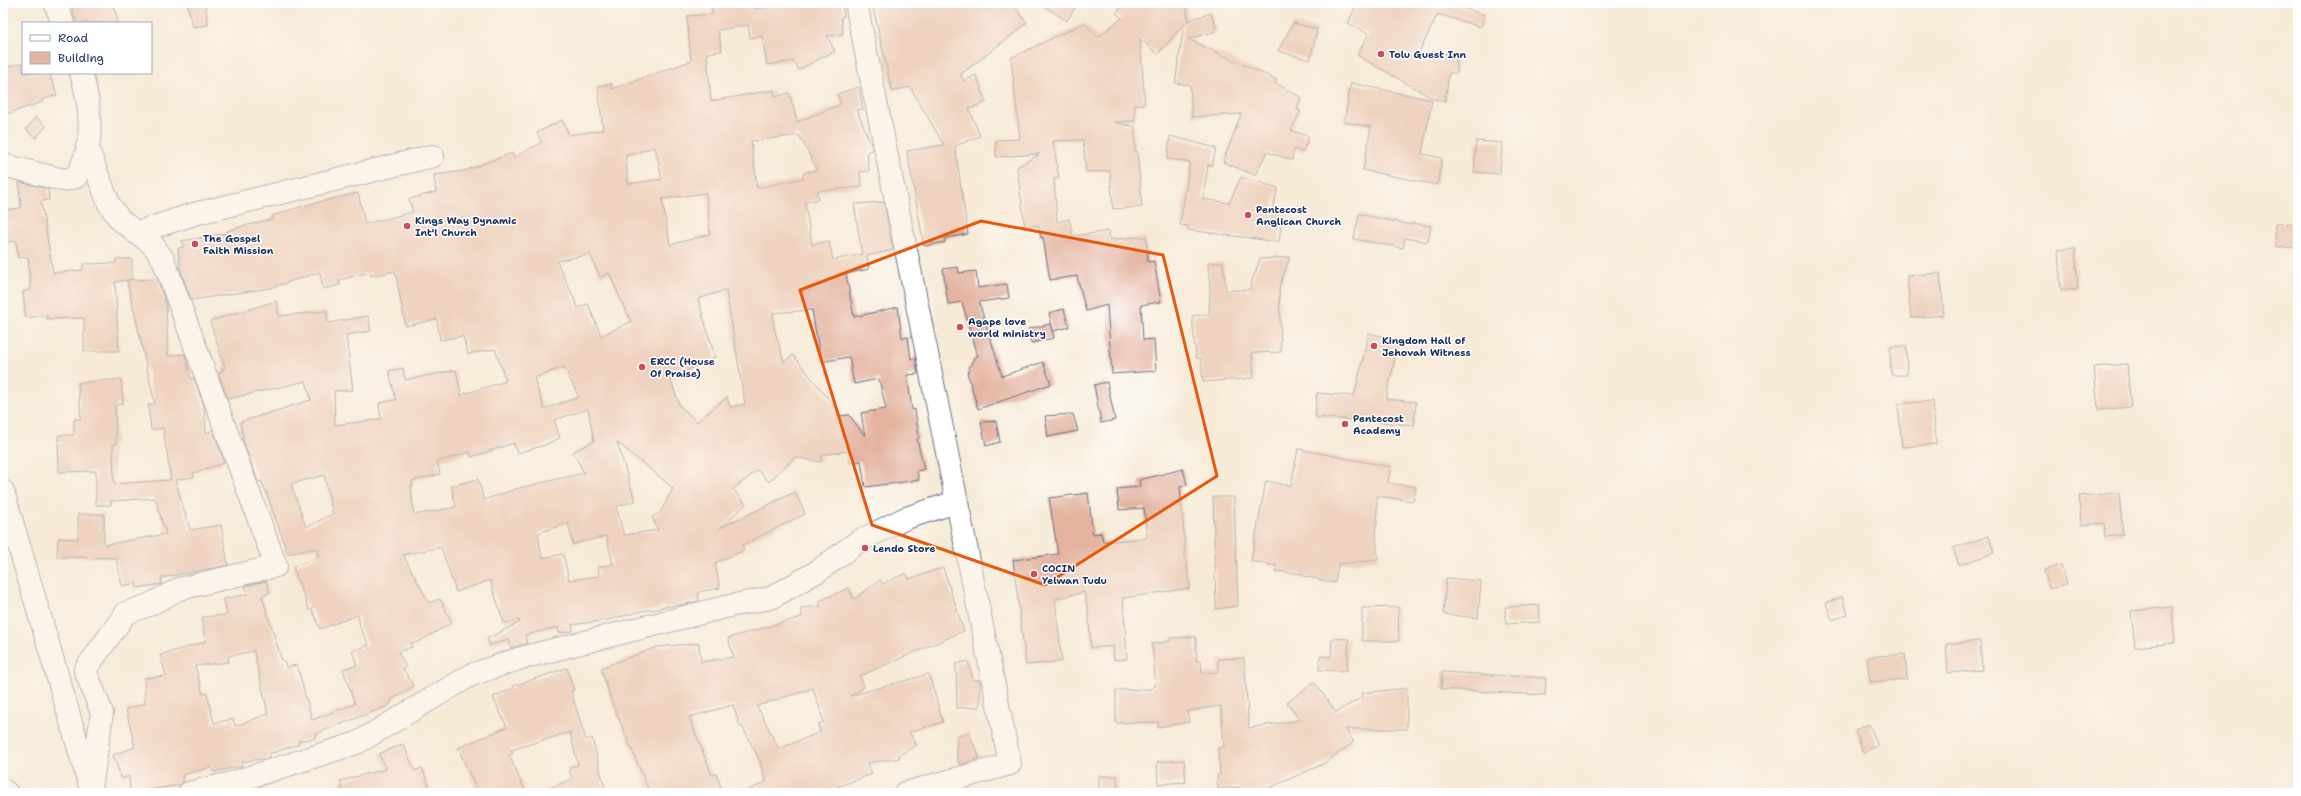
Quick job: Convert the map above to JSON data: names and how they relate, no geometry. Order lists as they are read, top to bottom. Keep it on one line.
{"places":["Tolu Guest Inn","Pentecost Anglican Church","Kings Way Dynamic Int'l Church","The Gospel Faith Mission","Agape love world ministry","Kingdom Hall of Jehovah Witness","ERCC (House Of Praise)","Pentecost Academy","Lendo Store","COCIN Yelwan Tudu"],"legend":["Road","Building"]}
